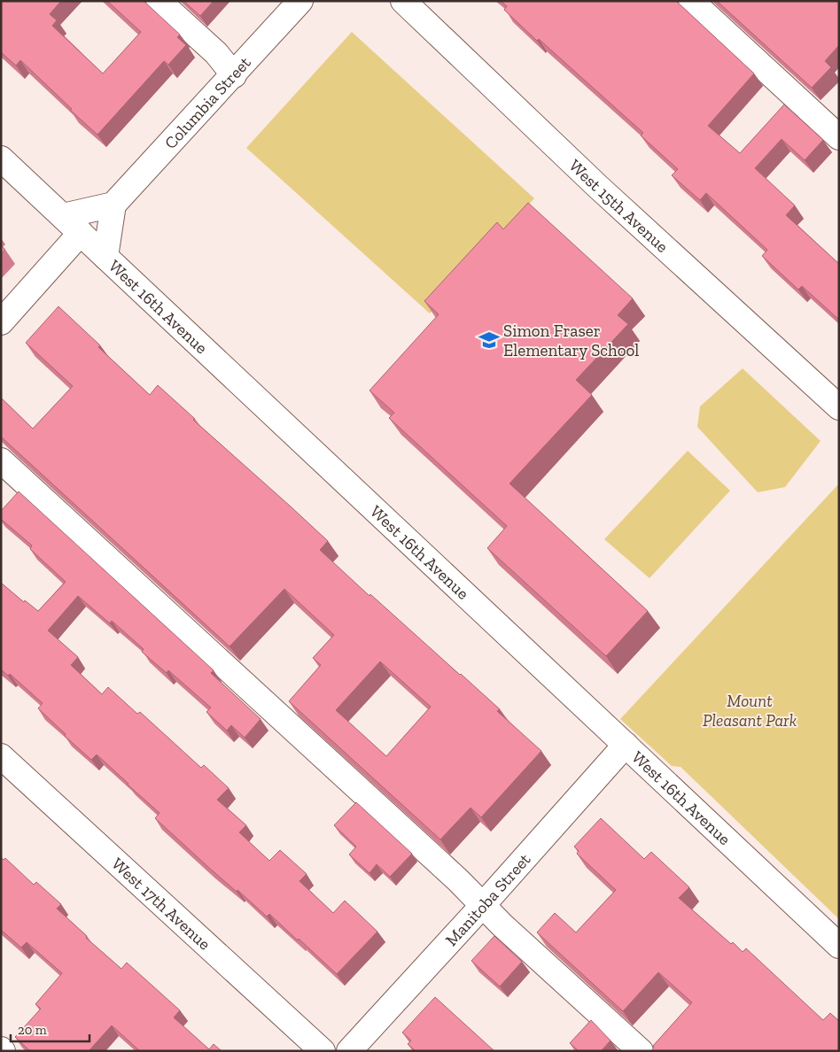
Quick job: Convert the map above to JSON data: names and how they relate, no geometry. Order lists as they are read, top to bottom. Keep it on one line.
{"streets":{"street":["Columbia Street","West 15th Avenue","West 16th Avenue","Manitoba Street","West 17th Avenue"]},"crossings":[["West 16th Avenue","Manitoba Street"]],"parks":["Mount Pleasant Park"],"places":{"school or university":["Simon Fraser Elementary School"]},"scale_bar":"20 m"}
